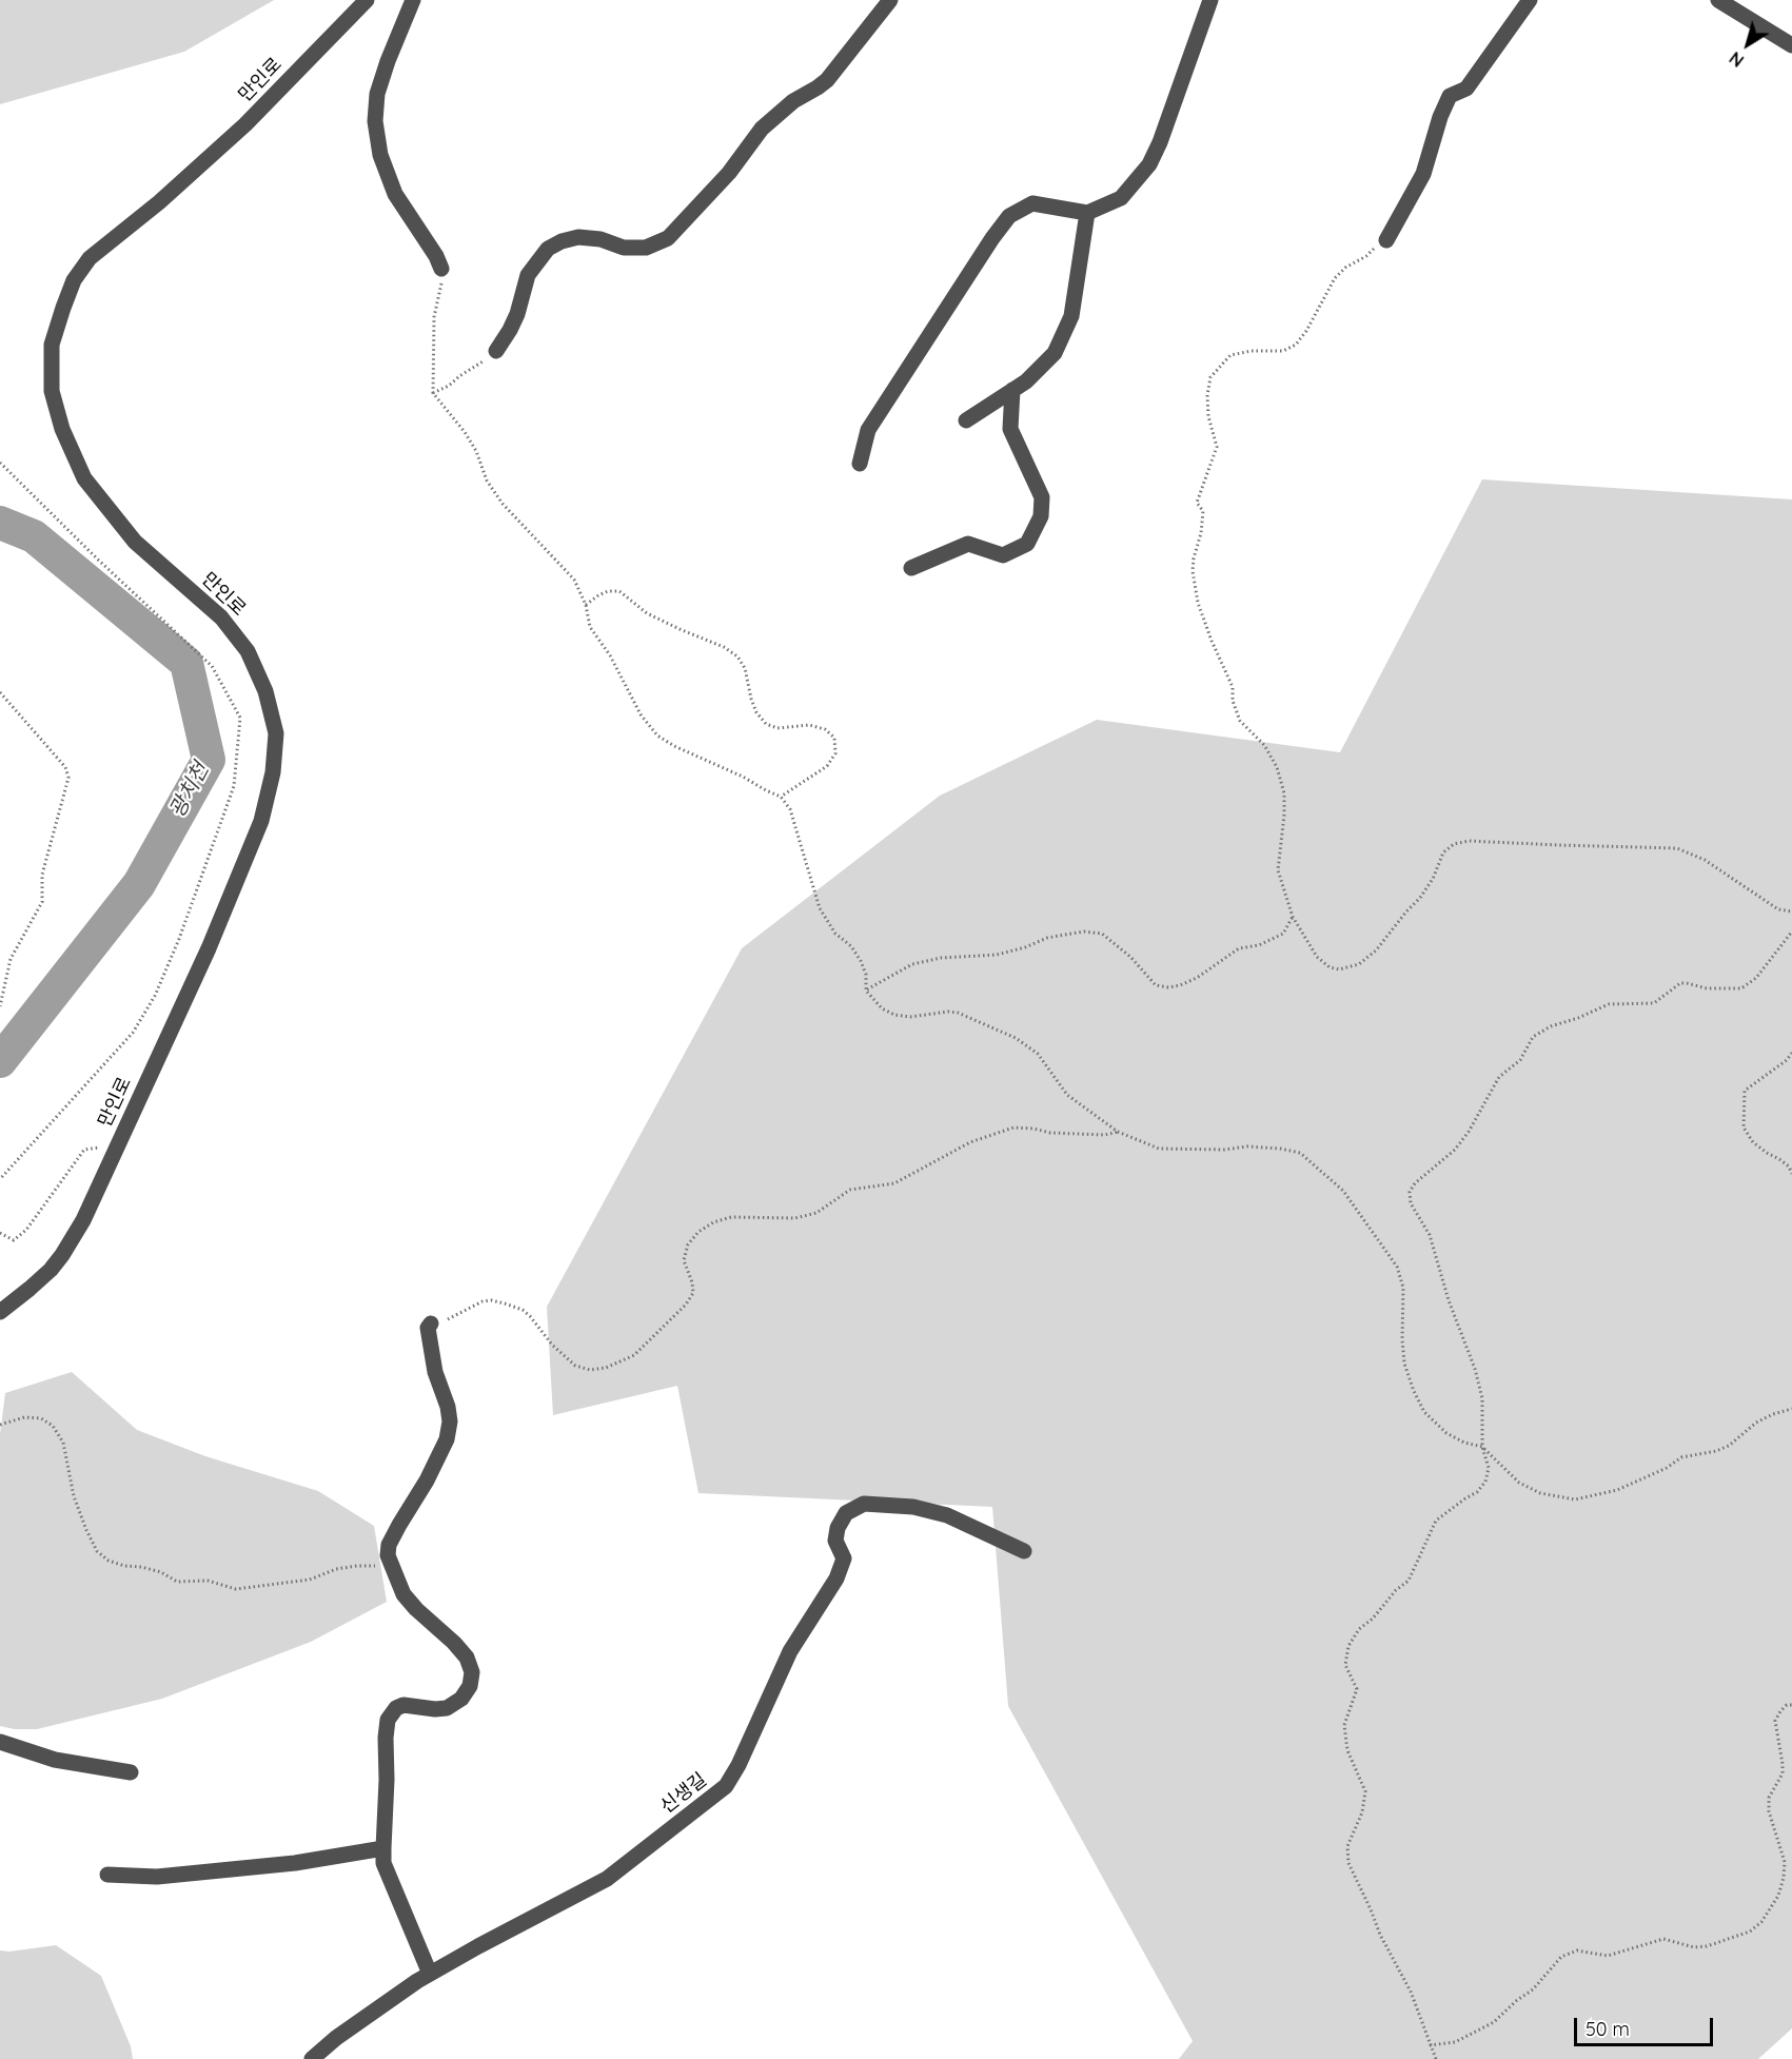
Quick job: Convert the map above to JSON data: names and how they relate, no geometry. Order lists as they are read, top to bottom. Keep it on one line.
{"streets":{"street":["만인로","신생길"]},"water":["광치천"],"scale_bar":"50 m","north":"bottom left"}
